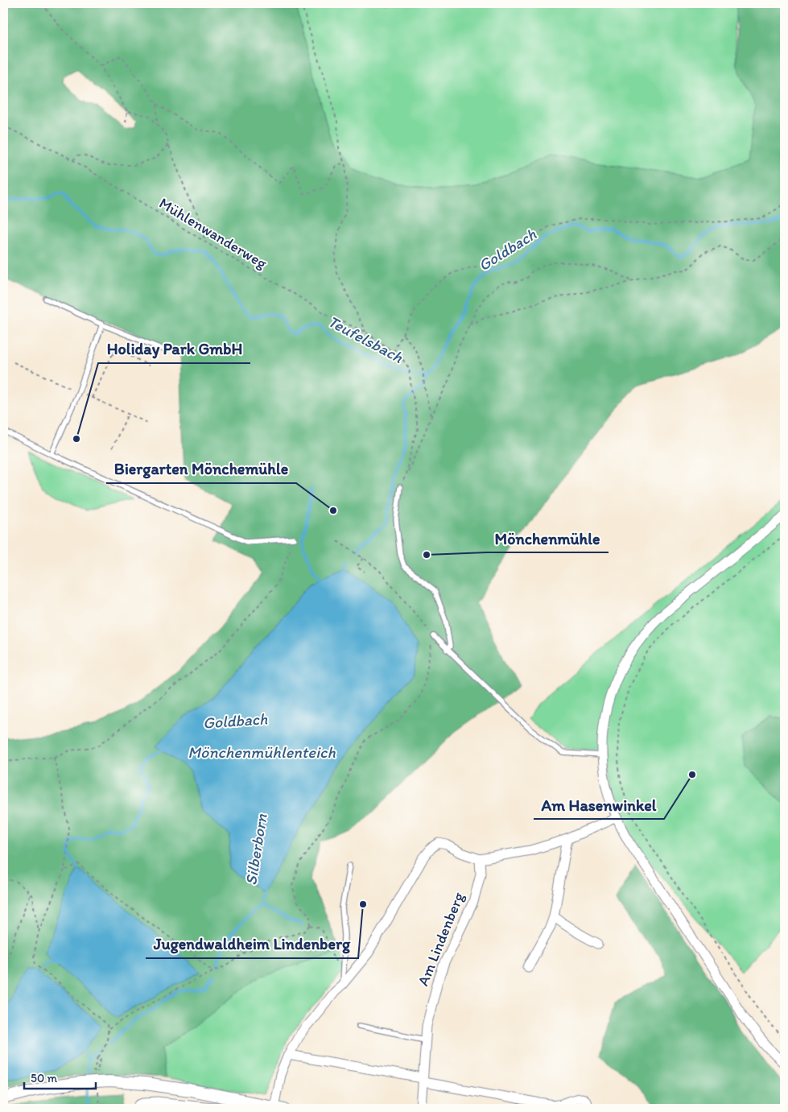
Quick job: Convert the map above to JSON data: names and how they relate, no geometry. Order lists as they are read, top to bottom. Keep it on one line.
{"streets":{"street":["Am Lindenberg"],"path":["Mühlenwanderweg"]},"water":["Goldbach","Teufelsbach","Mönchenmühlenteich","Silberborn"],"places":["Holiday Park GmbH","Biergarten Mönchemühle","Mönchenmühle","Am Hasenwinkel","Jugendwaldheim Lindenberg"],"scale_bar":"50 m"}
